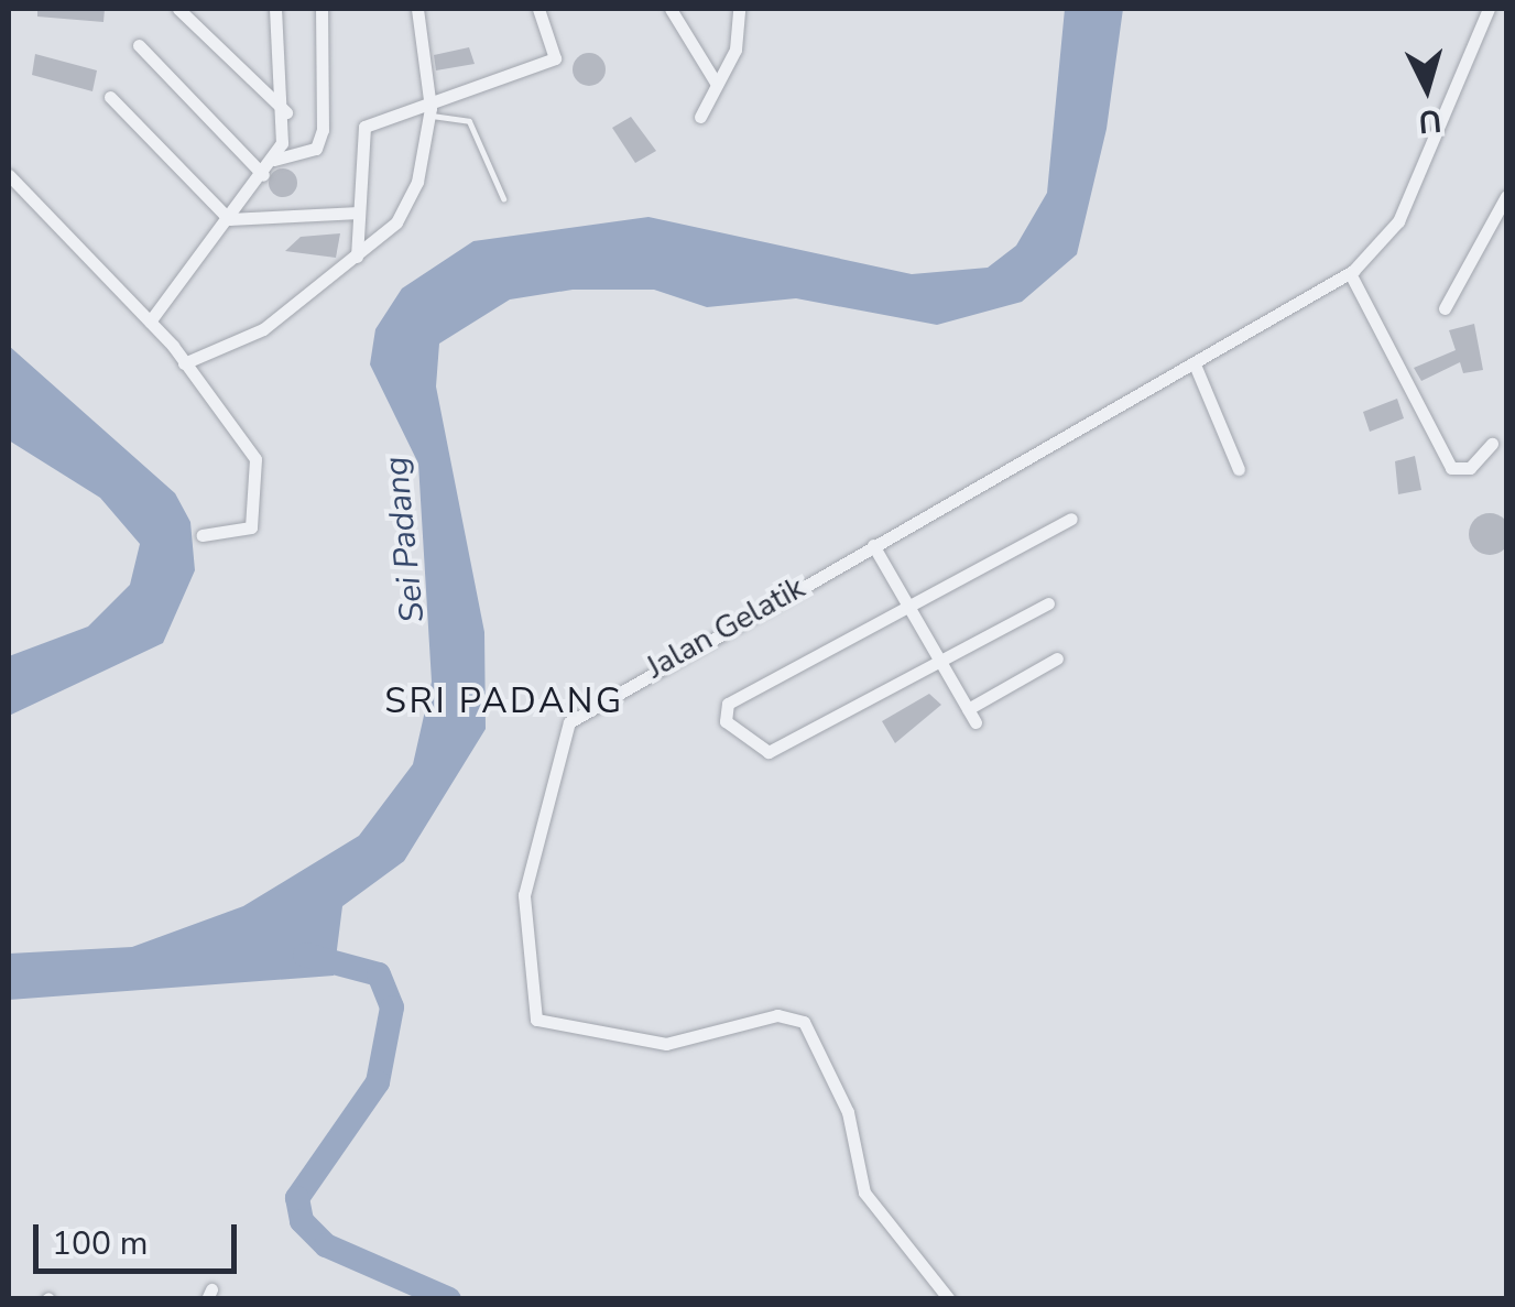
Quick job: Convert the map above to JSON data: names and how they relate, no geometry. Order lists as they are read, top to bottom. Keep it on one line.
{"streets":{"street":["Jalan Gelatik"]},"districts":["SRI PADANG"],"water":["Sei Padang"],"scale_bar":"100 m","north":"bottom"}
